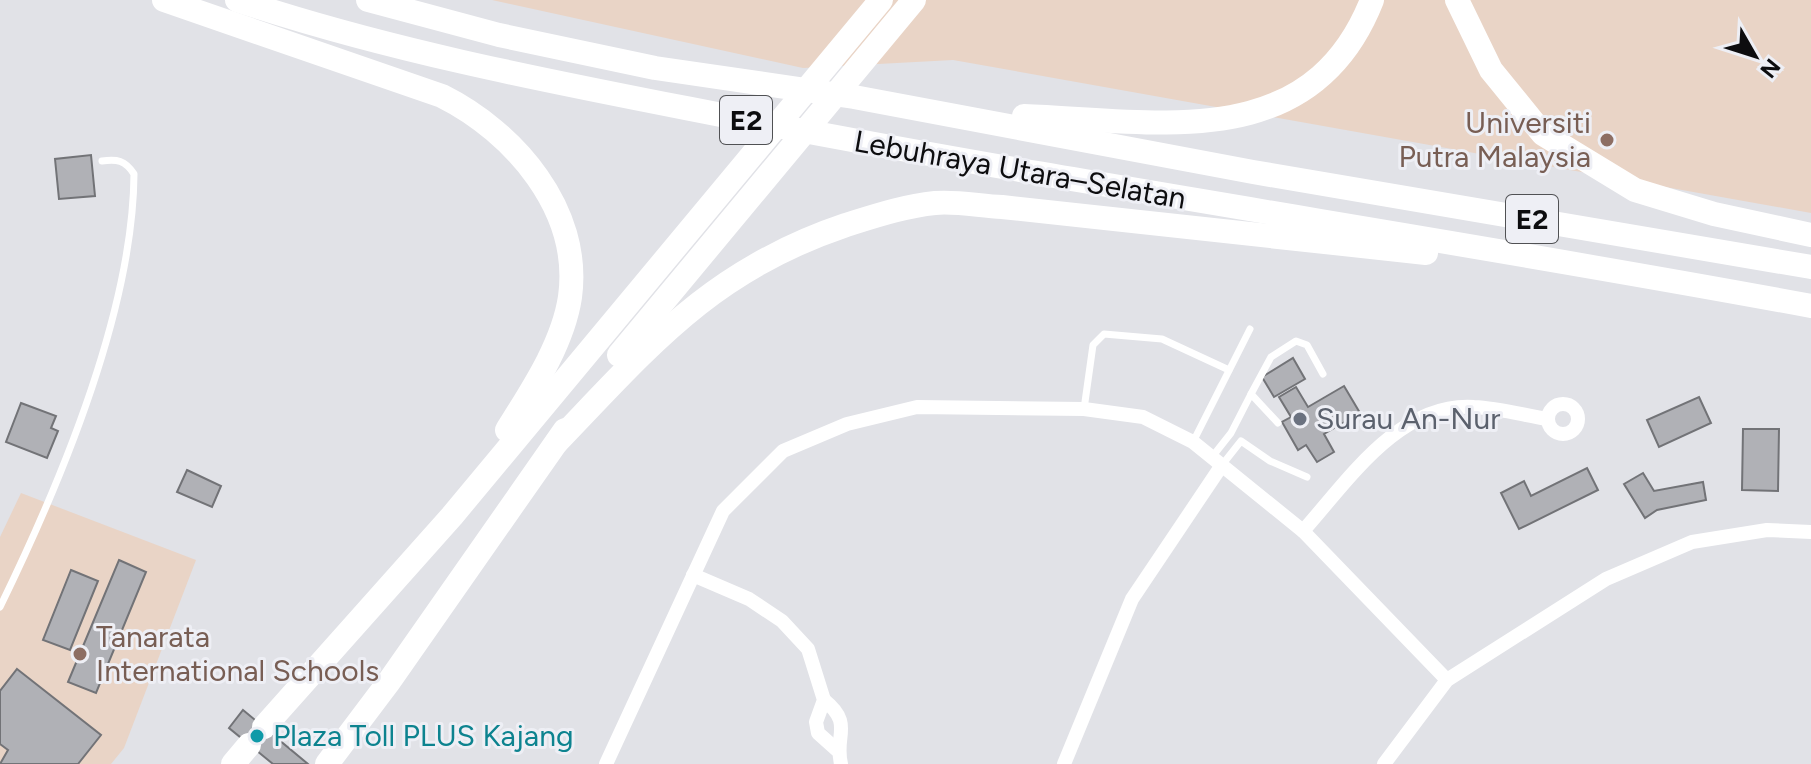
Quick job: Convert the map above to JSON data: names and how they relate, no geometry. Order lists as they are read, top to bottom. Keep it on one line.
{"streets":{"highway":["E2","Lebuhraya Utara–Selatan"]},"places":["Universiti Putra Malaysia","Surau An-Nur","Tanarata International Schools","Plaza Toll PLUS Kajang"],"north":"bottom right"}
